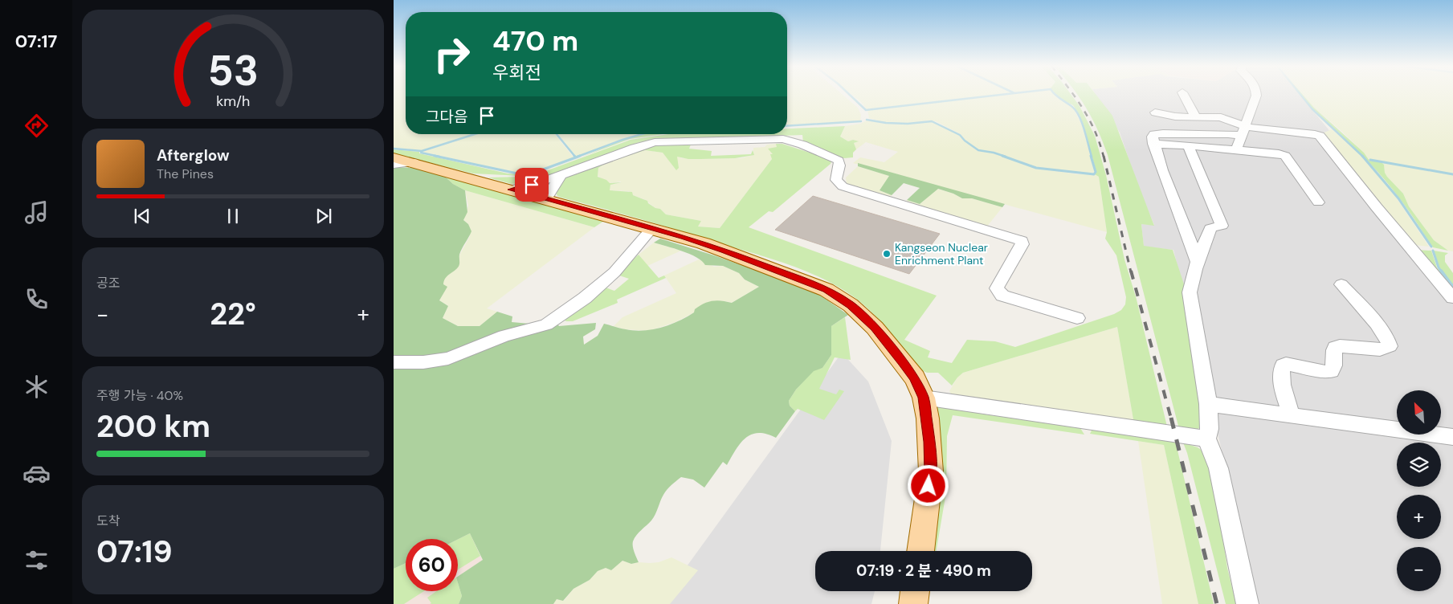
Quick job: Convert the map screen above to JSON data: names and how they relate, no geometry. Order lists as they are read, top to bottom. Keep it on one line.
{"places":["Kangseon Nuclear Enrichment Plant"],"north":"top left","page":{"tabs":"07:17","turn":["470 m","우회전"],"then":"그다음","song":["Afterglow","The Pines"],"tile":["공조",["주행 가능 · 40%","200 km"],["도착","07:19"]],"heat":["−","22°","+"],"map_buttons":["+","−"],"limit":"60","trip":"07:19 · 2 분 · 490 m","gauge":["53","km/h"]}}
